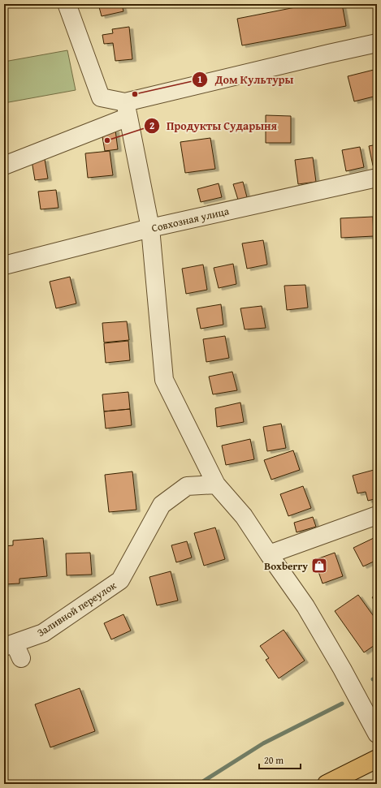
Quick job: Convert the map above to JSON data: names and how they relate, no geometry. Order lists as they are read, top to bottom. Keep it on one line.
{"streets":{"street":["Совхозная улица","Заливной переулок"]},"places":{"other":["Дом Культуры","Продукты Сударыня"],"shop":["Boxberry"]},"scale_bar":"20 m"}
